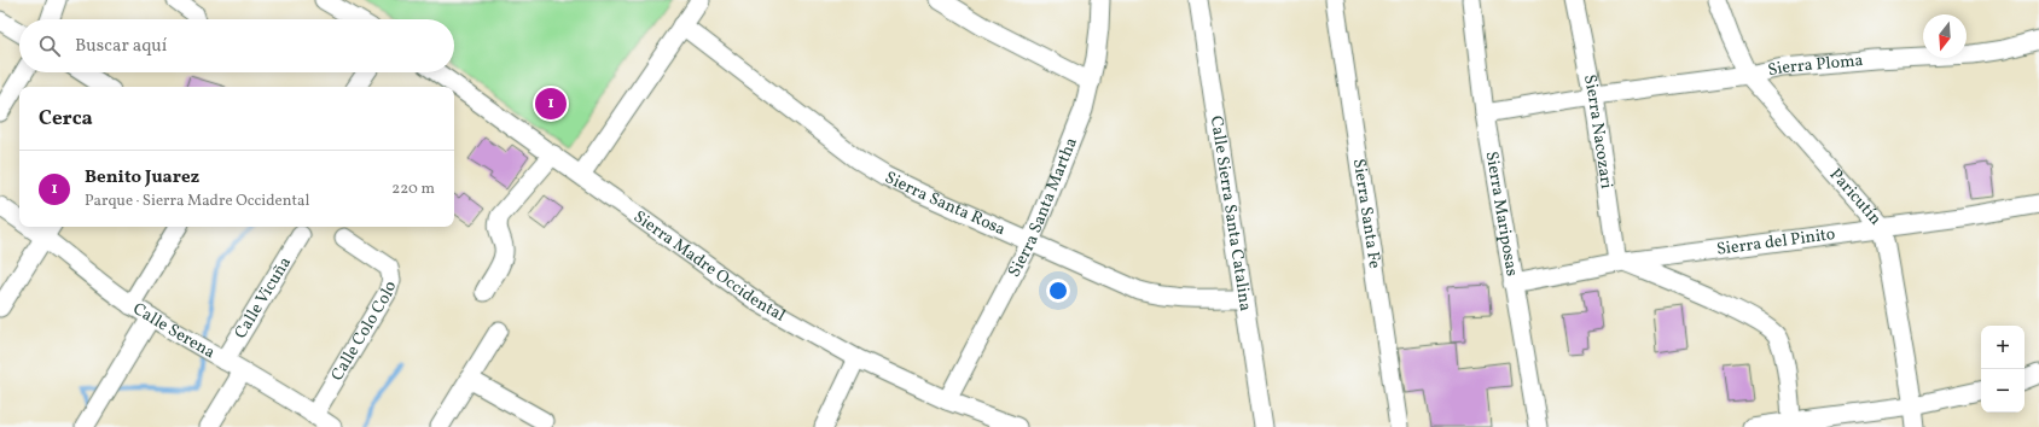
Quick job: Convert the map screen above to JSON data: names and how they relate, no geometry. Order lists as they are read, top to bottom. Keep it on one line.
{"streets":{"street":["Sierra Ploma","Sierra Nacozari","Paricutín","Sierra Santa Rosa","Sierra Santa Martha","Calle Sierra Santa Catalina","Sierra Santa Fe","Sierra Mariposas","Sierra del Pinito","Sierra Madre Occidental","Calle Vicuña","Calle Serena","Calle Colo Colo"]},"crossings":[["Sierra Ploma","Sierra Nacozari"],["Sierra Ploma","Paricutín"],["Sierra Ploma","Sierra Mariposas"],["Sierra Nacozari","Sierra del Pinito"],["Paricutín","Sierra del Pinito"],["Sierra Santa Rosa","Sierra Santa Martha"],["Sierra Santa Rosa","Calle Sierra Santa Catalina"],["Sierra Santa Martha","Sierra Madre Occidental"],["Sierra Mariposas","Sierra del Pinito"],["Calle Vicuña","Calle Serena"],["Calle Serena","Calle Colo Colo"]],"north":"bottom","page":{"search":"Buscar aquí","pins":"1","heading":"Cerca","list":[{"mark":"1","name":"Benito Juarez","note":"Parque · Sierra Madre Occidental","value":"220 m"}],"map_buttons":["+","−"]}}
